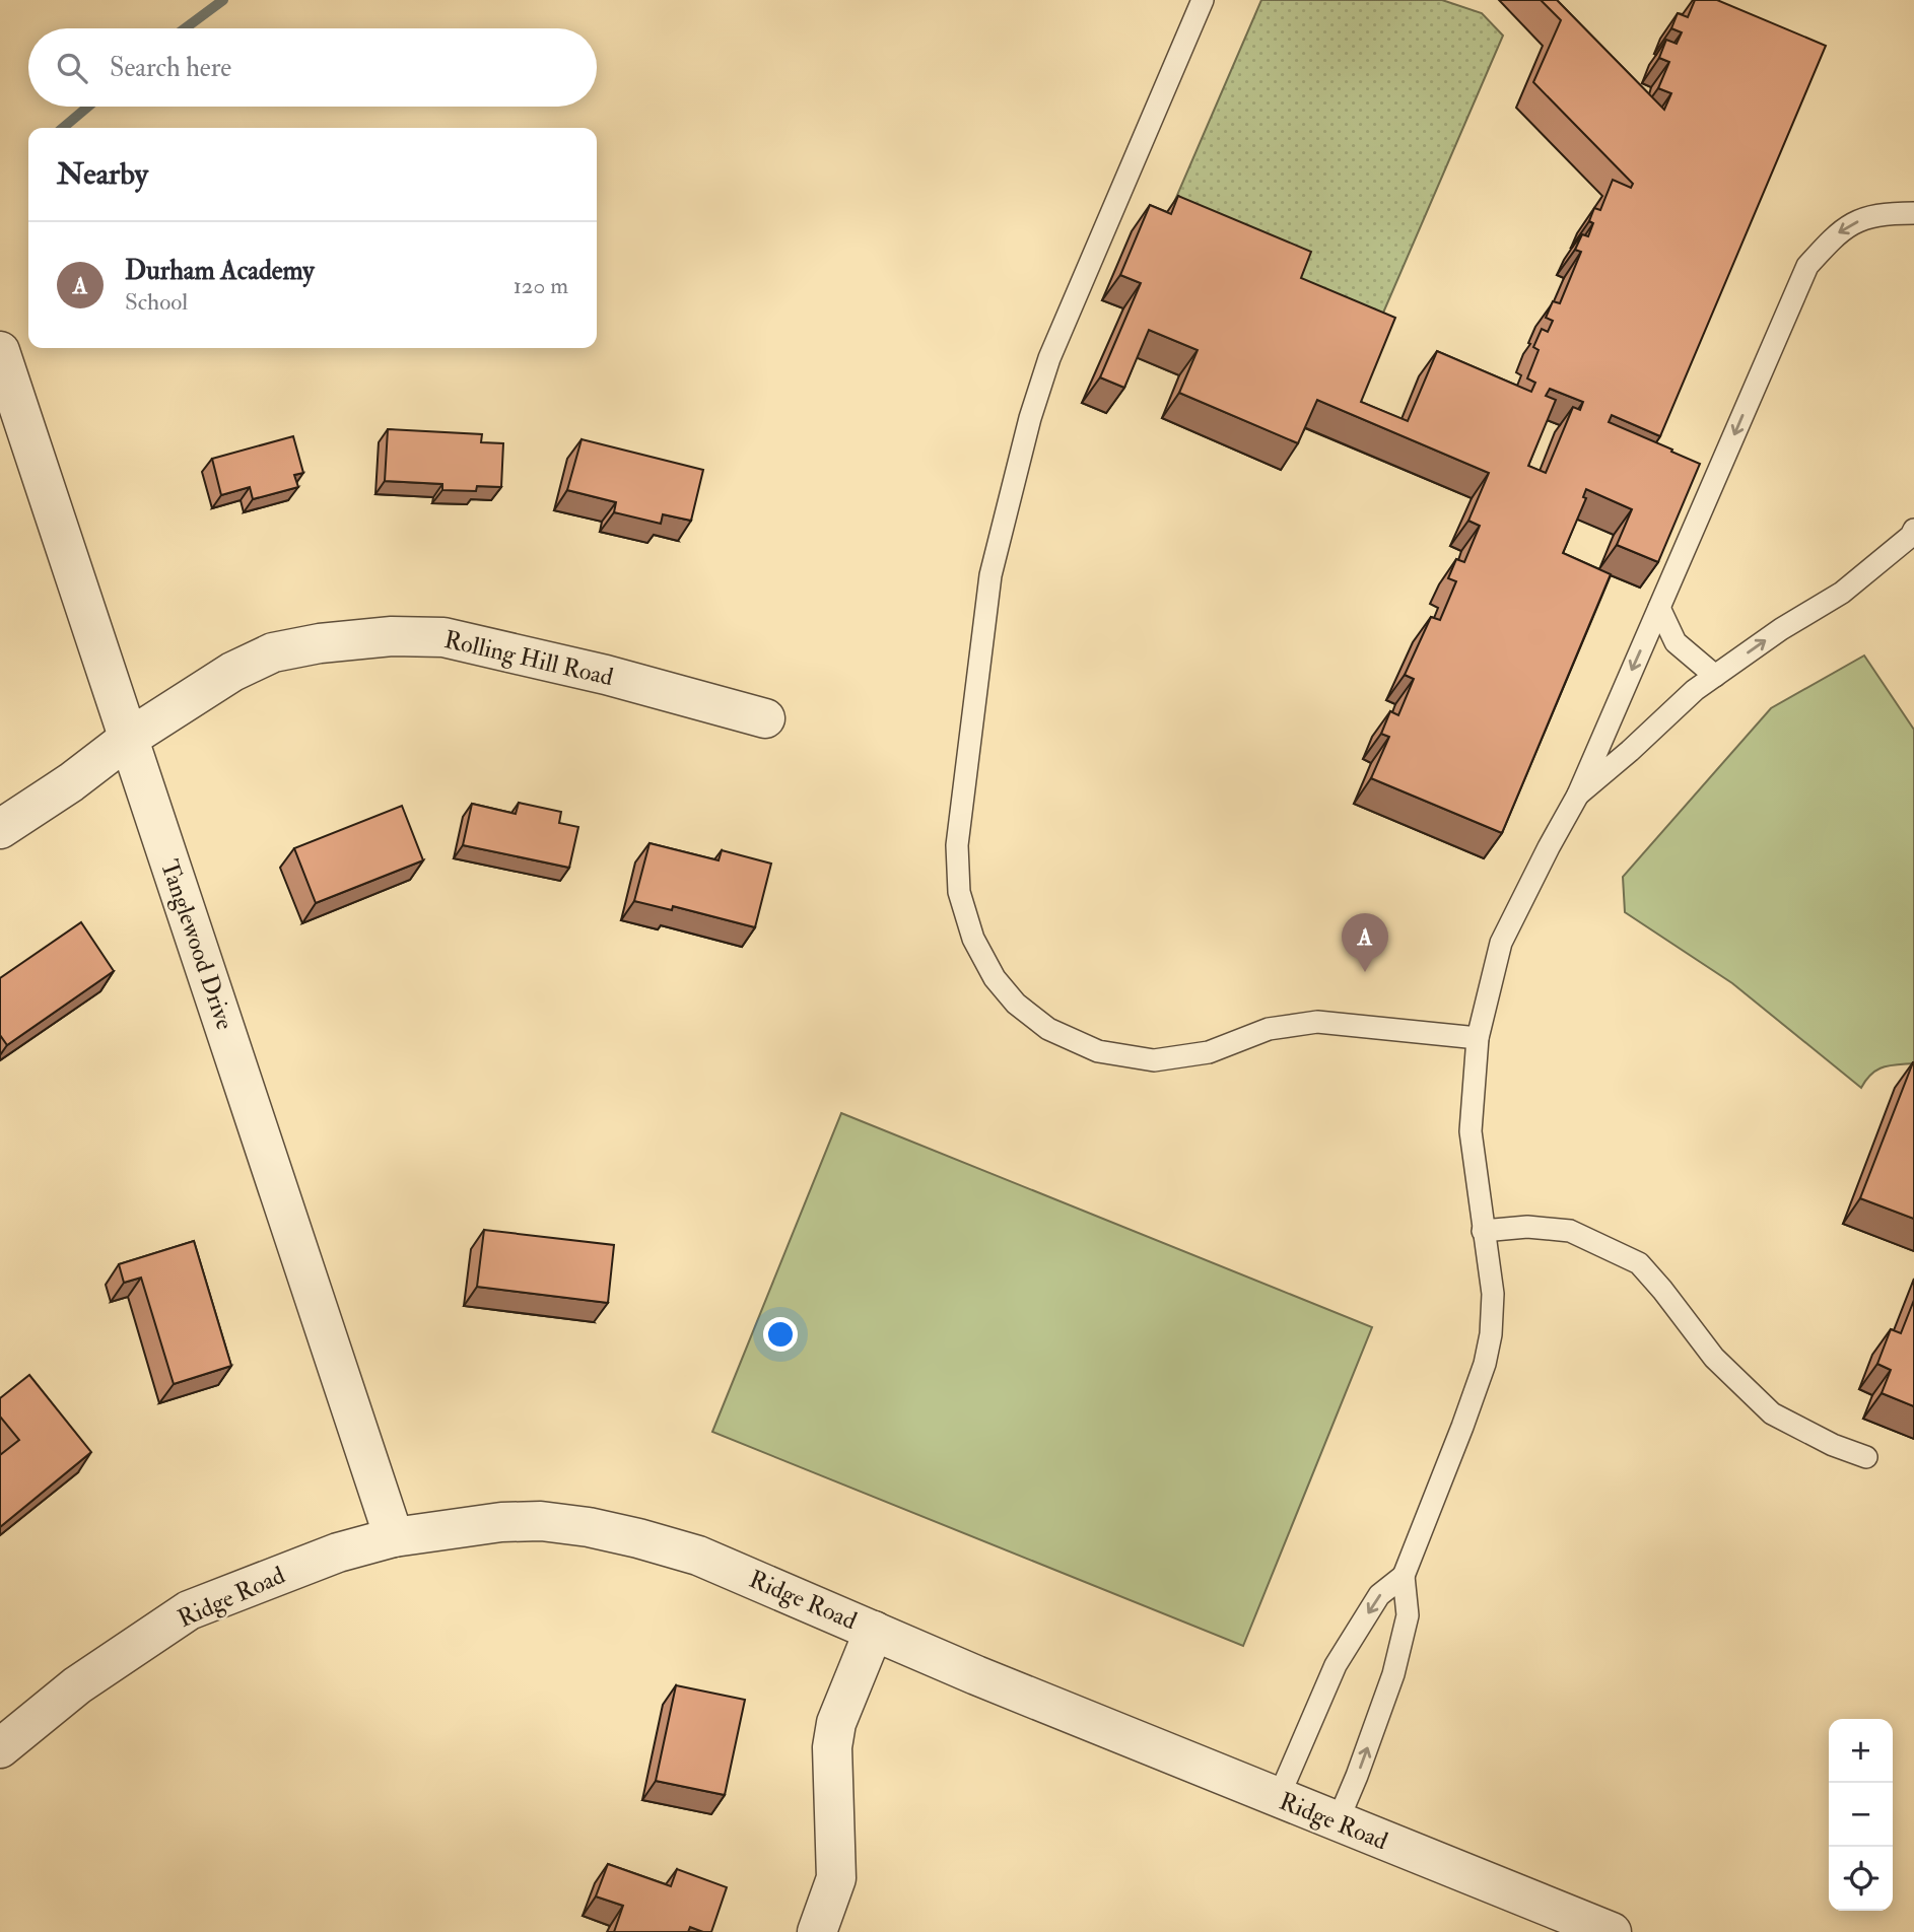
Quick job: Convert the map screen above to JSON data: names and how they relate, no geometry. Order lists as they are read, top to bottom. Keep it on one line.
{"streets":{"street":["Rolling Hill Road","Tanglewood Drive","Ridge Road"]},"crossings":[["Rolling Hill Road","Tanglewood Drive"],["Tanglewood Drive","Ridge Road"]],"page":{"search":"Search here","heading":"Nearby","list":[{"mark":"A","name":"Durham Academy","note":"School","value":"120 m"}],"pins":"A","map_buttons":["+","−"]}}
